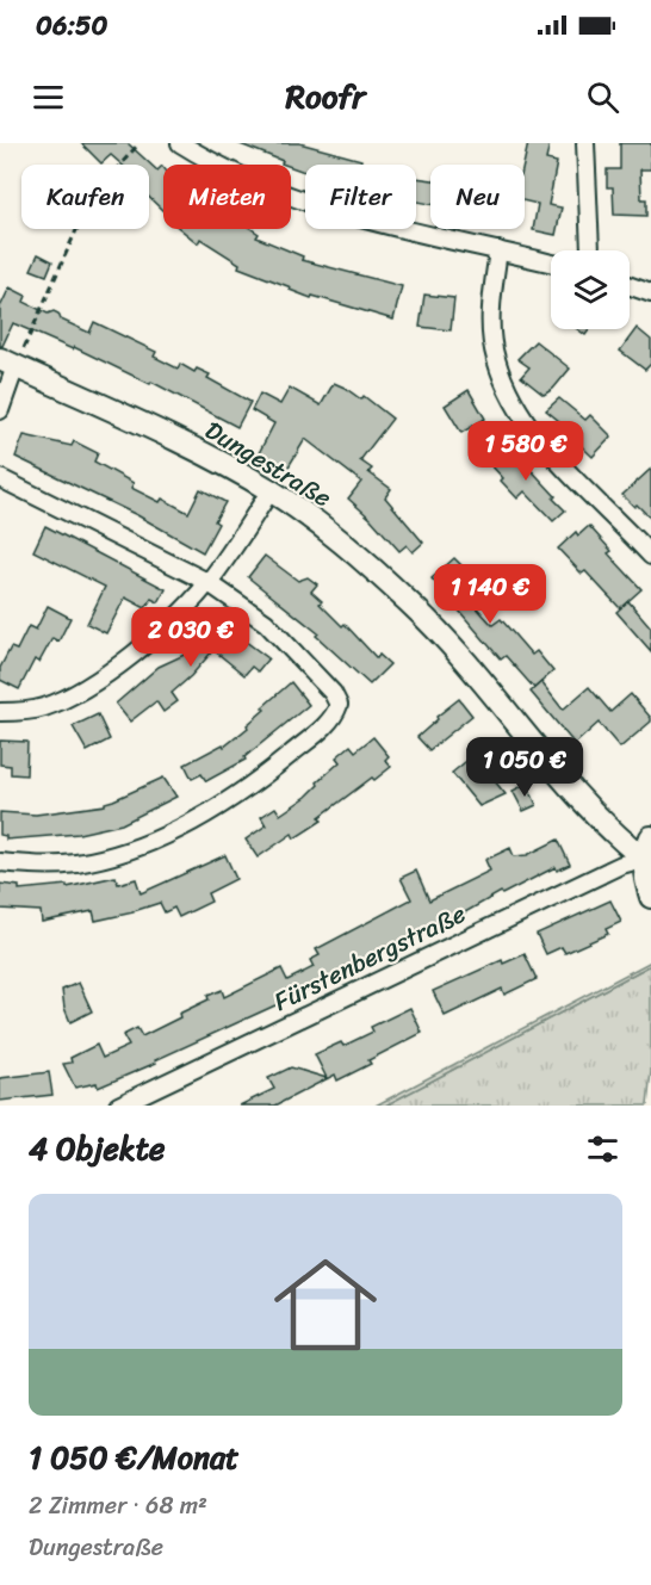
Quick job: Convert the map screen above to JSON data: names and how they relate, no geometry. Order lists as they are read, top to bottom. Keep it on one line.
{"streets":{"street":["Dungestraße","Fürstenbergstraße"]},"crossings":[["Dungestraße","Fürstenbergstraße"]],"page":{"status":"06:50","header":"Roofr","chip":["Kaufen","Mieten","Filter","Neu"],"price":["1 580 €","1 140 €","2 030 €","1 050 €"],"heading":"4 Objekte","list":[{"name":"1 050 €/Monat","note":"2 Zimmer · 68 m² · Dungestraße"}]}}
